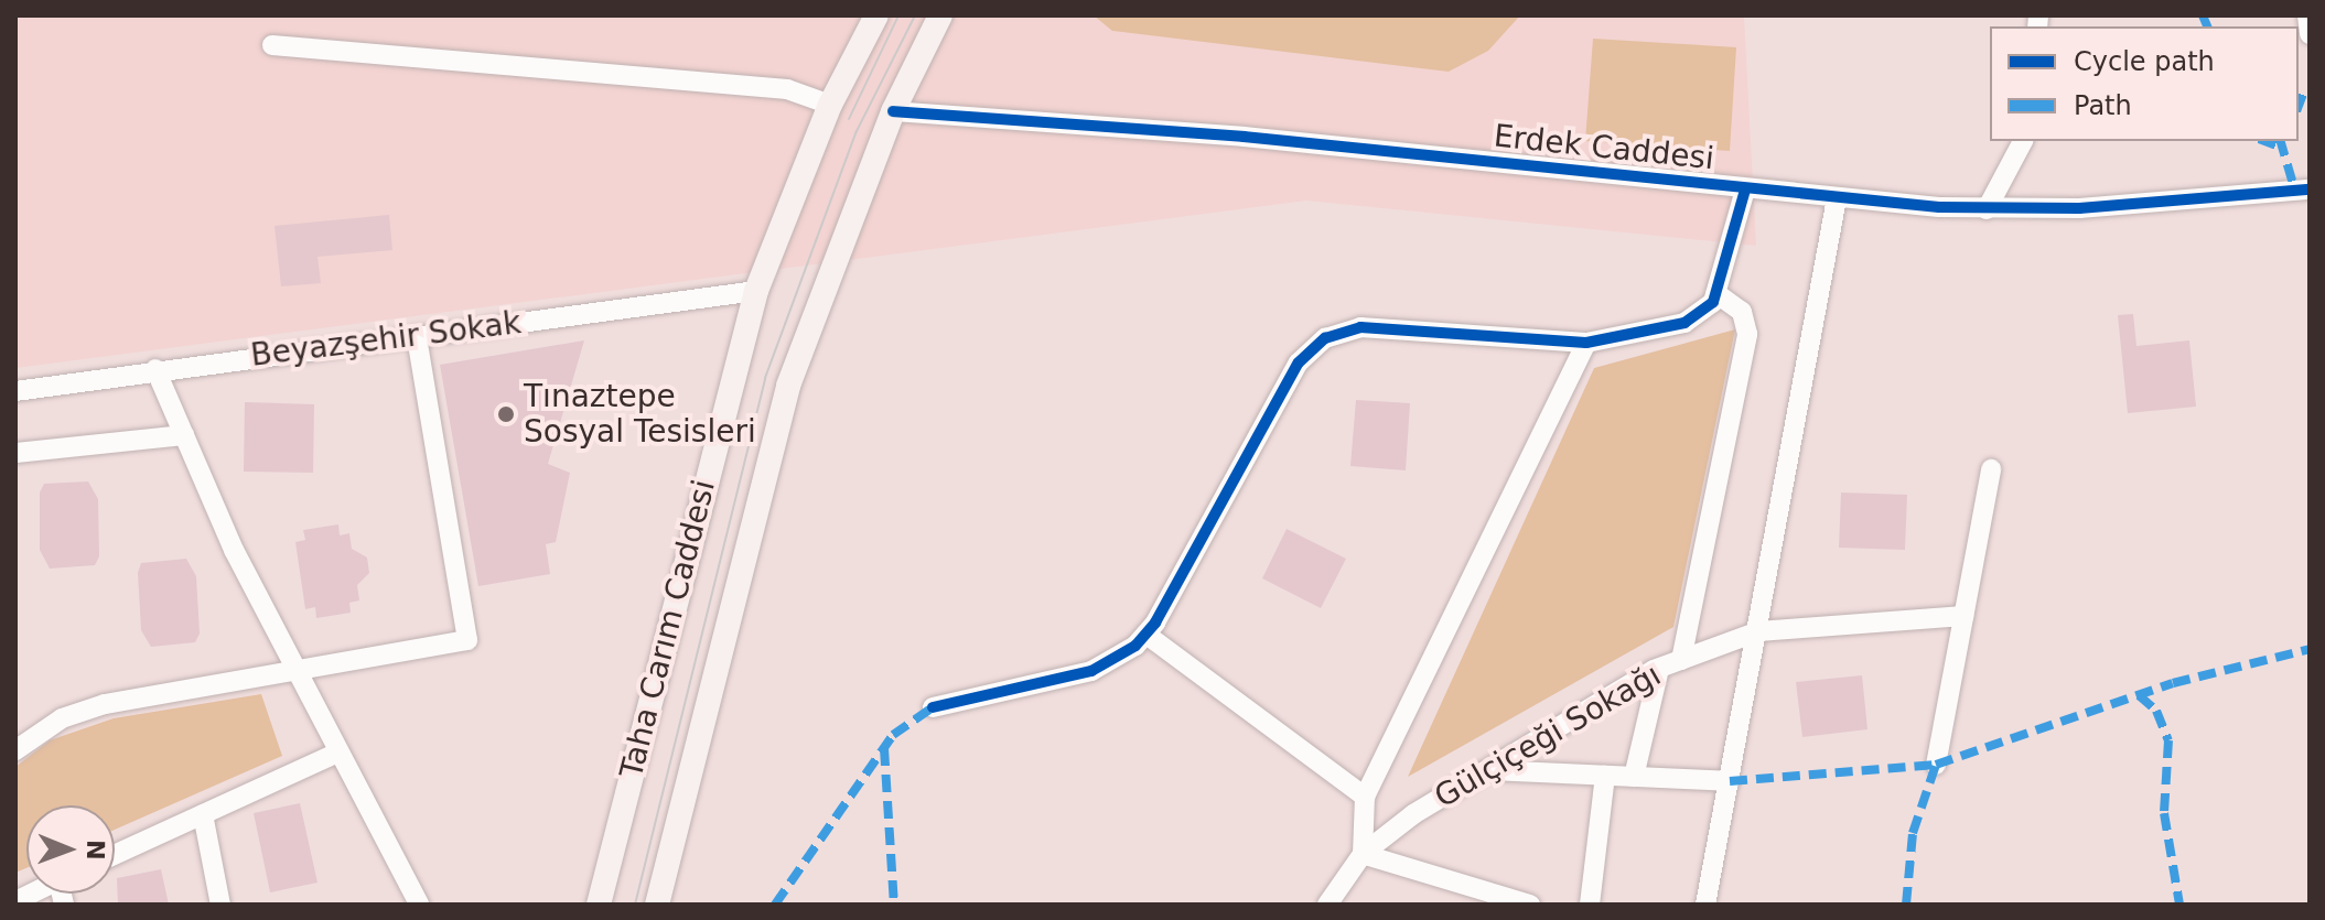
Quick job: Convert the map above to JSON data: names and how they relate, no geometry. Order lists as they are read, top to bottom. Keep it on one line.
{"streets":{"main road":["Taha Carım Caddesi"],"street":["Erdek Caddesi","Beyazşehir Sokak","Gülçiçeği Sokağı"]},"crossings":[["Erdek Caddesi","Taha Carım Caddesi"],["Beyazşehir Sokak","Taha Carım Caddesi"]],"places":["Tınaztepe Sosyal Tesisleri"],"legend":["Cycle path","Path"],"north":"right"}
